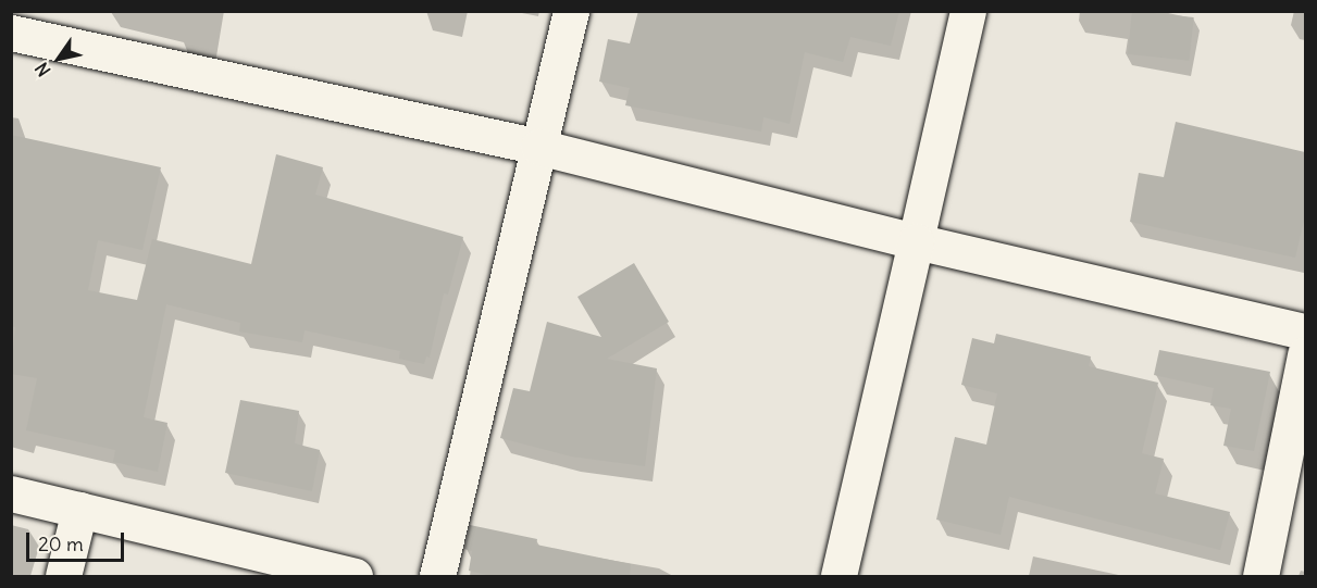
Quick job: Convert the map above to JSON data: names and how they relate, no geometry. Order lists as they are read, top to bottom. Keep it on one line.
{"scale_bar":"20 m","north":"bottom left"}
